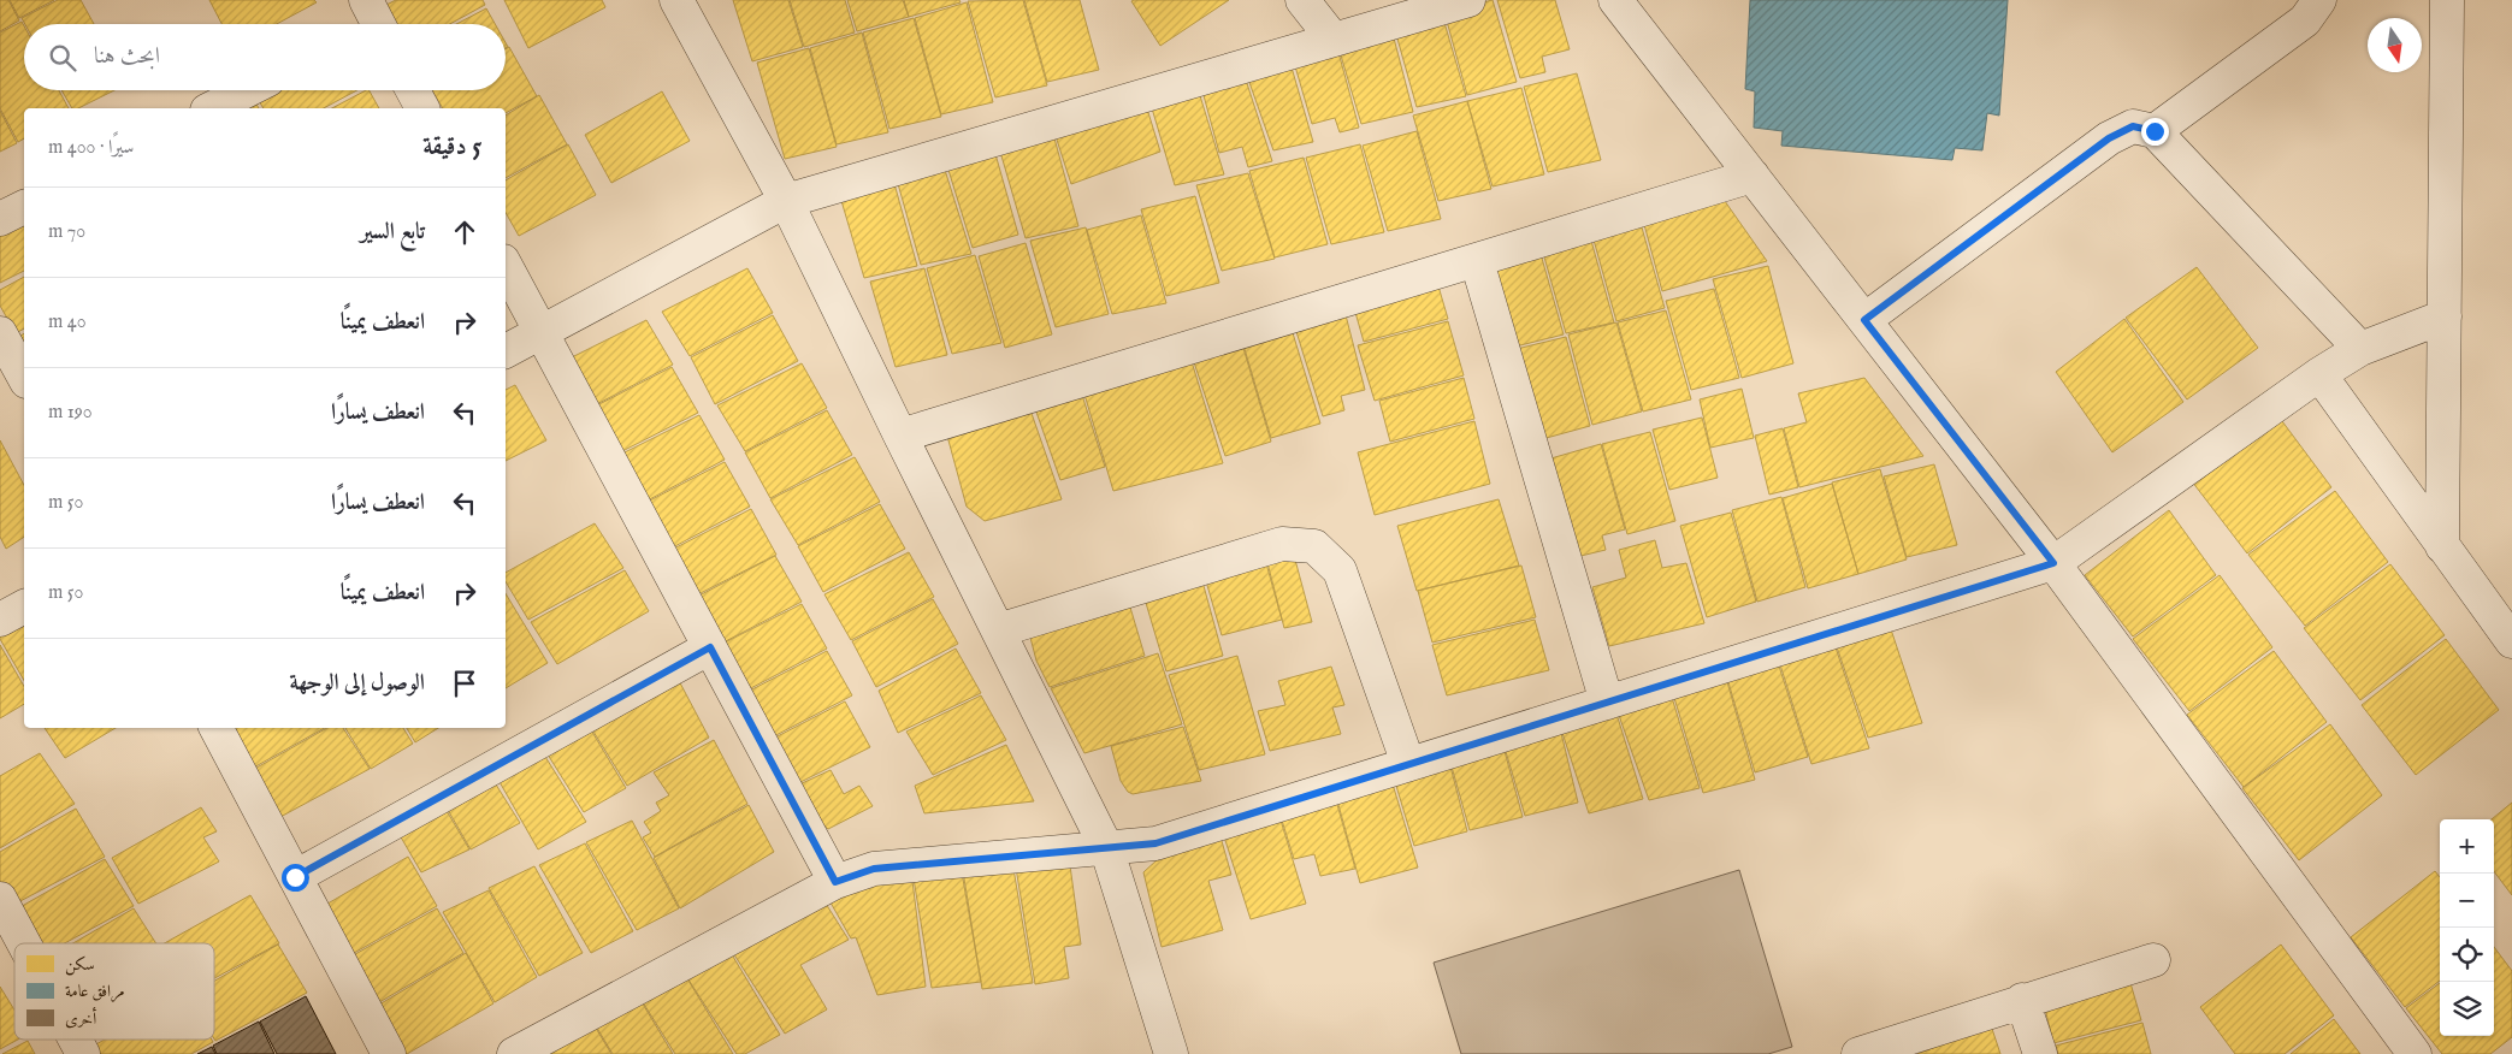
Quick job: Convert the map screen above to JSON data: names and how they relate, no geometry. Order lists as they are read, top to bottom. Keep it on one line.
{"legend":["سكن","مرافق عامة","أخرى"],"north":"bottom","page":{"search":"ابحث هنا","heading":["5 دقيقة","سيرًا · 400 m"],"list":[["تابع السير","70 m"],["انعطف يمينًا","40 m"],["انعطف يسارًا","190 m"],["انعطف يسارًا","50 m"],["انعطف يمينًا","50 m"],"الوصول إلى الوجهة"],"map_buttons":["+","−"]}}
